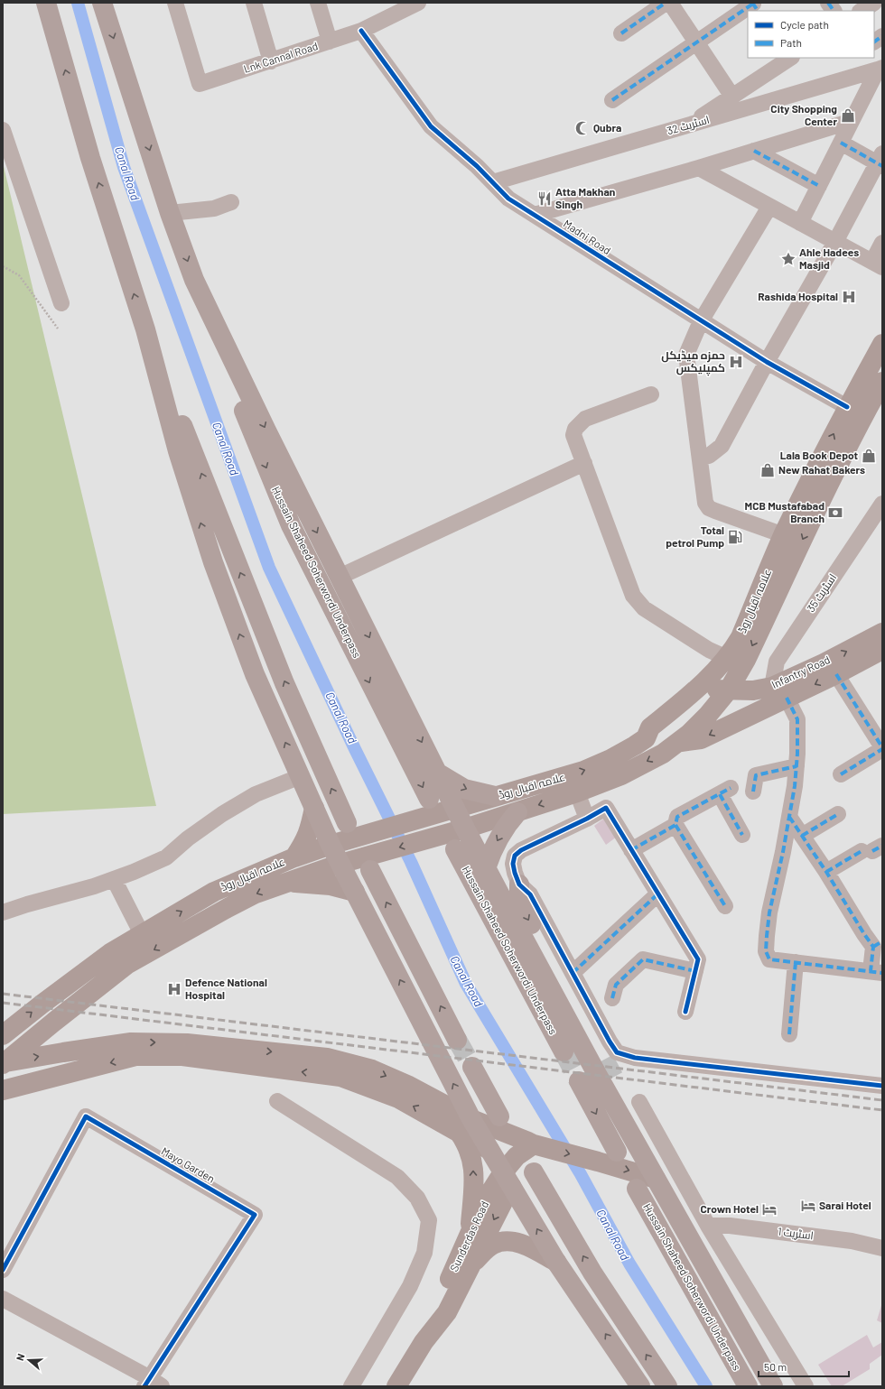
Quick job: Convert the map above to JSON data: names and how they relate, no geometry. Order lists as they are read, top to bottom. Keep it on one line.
{"streets":{"highway":["Hussain Shaheed Soherwordi Underpass"],"main road":["علامہ اقبال روڈ","Infantry Road","Sunderdas Road"],"street":["Lnk Cannal Road","اسٹریٹ 32","Madni Road","اسٹریٹ 35","Mayo Garden","اسٹریٹ 1"]},"crossings":[["Lnk Cannal Road","Madni Road"],["اسٹریٹ 32","Madni Road"],["Madni Road","علامہ اقبال روڈ"],["اسٹریٹ 35","Infantry Road"],["علامہ اقبال روڈ","Infantry Road"]],"water":["Canal Road"],"places":{"shop":["City Shopping Center","Lala Book Depot","New Rahat Bakers"],"mosque":["Qubra"],"restaurant":["Atta Makhan Singh"],"place":["Ahle Hadees Masjid"],"hospital":["Rashida Hospital","حمزہ میڈیکل کمپلیکس","Defence National Hospital"],"bank":["MCB Mustafabad Branch"],"fuel station":["Total petrol Pump"],"hotel":["Sarai Hotel","Crown Hotel"]},"legend":["Cycle path","Path"],"scale_bar":"50 m","north":"left"}
